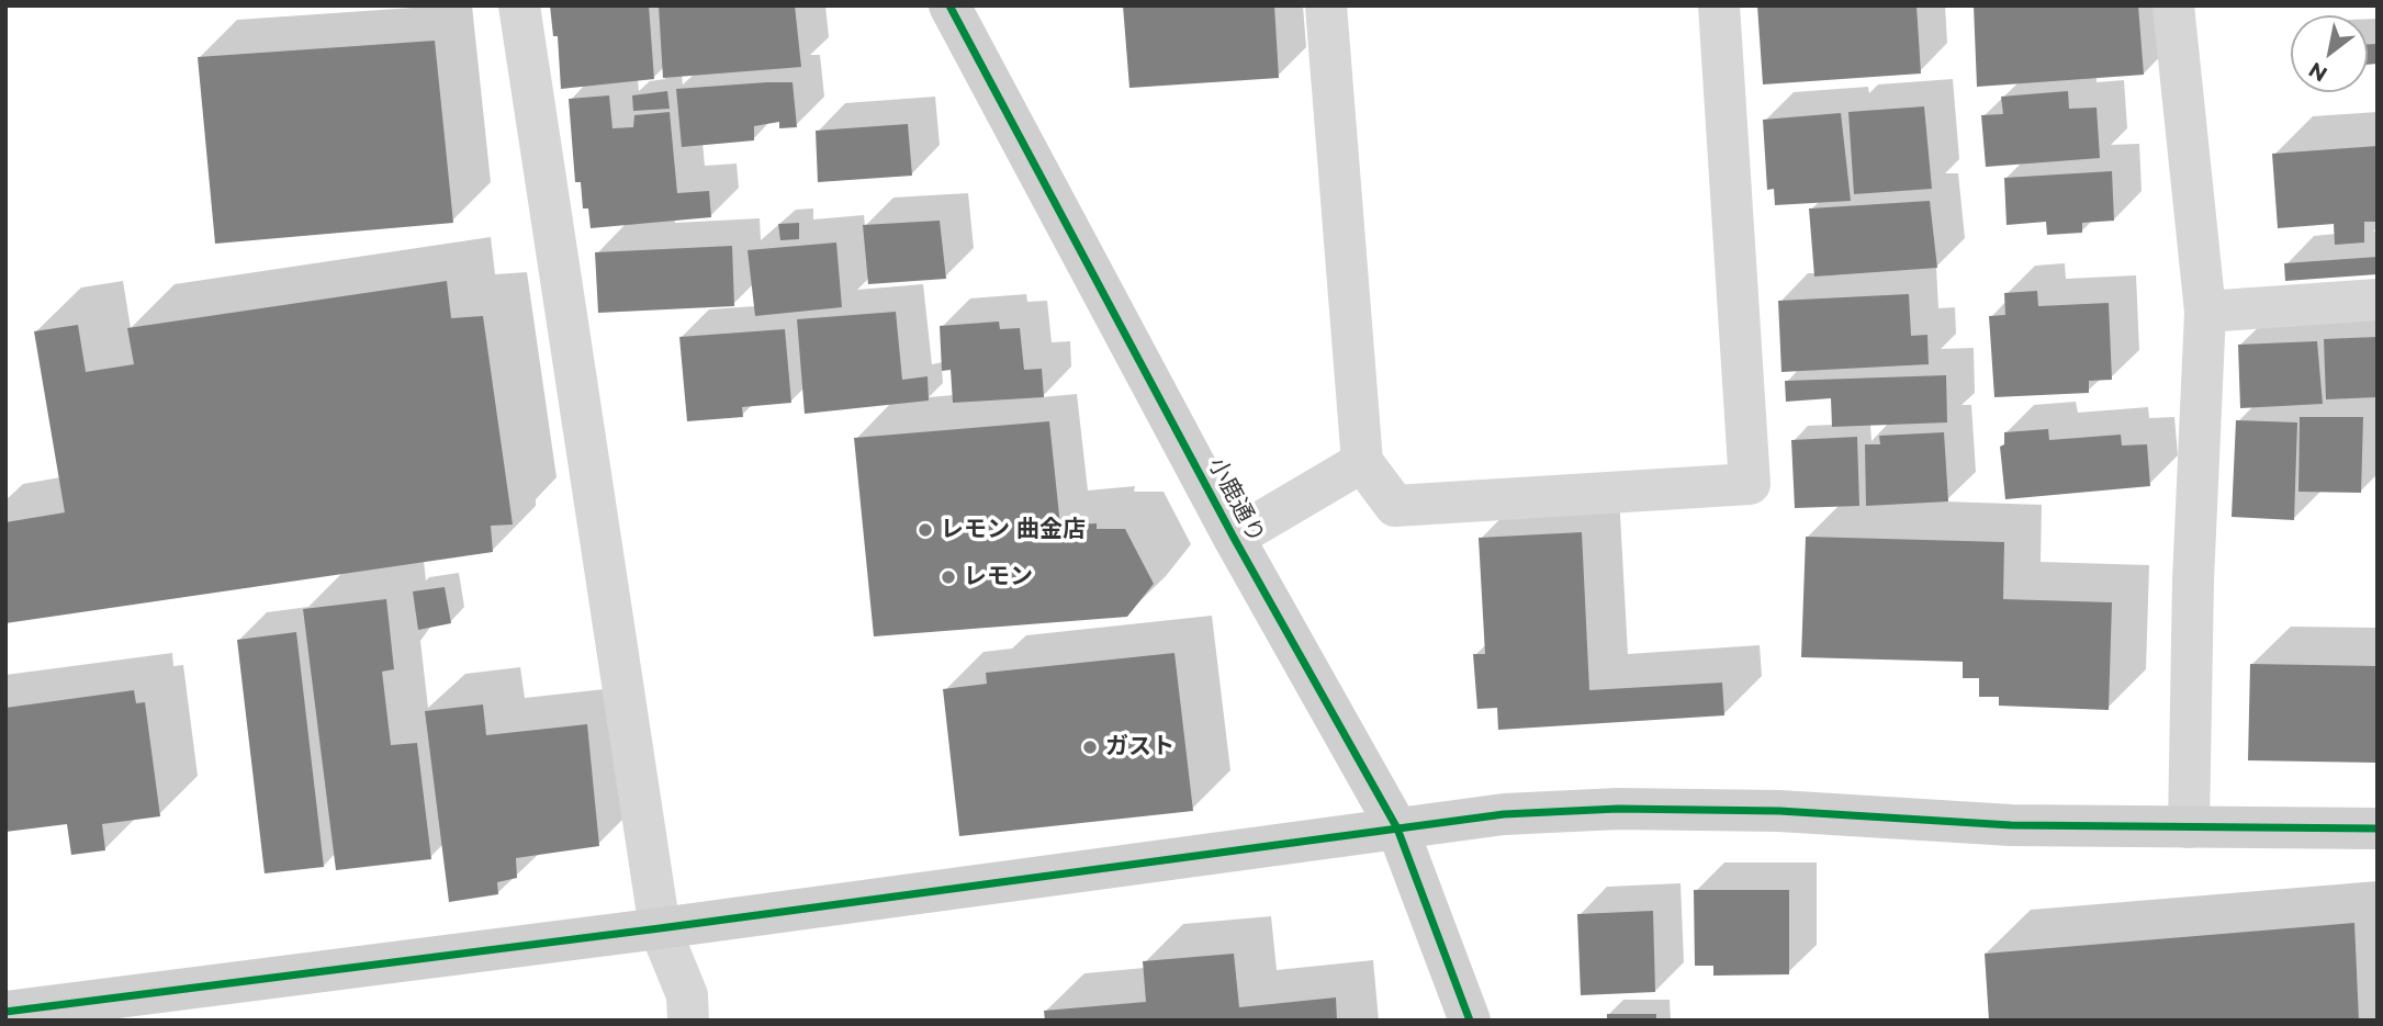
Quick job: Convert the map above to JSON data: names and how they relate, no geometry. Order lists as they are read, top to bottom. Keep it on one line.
{"streets":{"street":["小鹿通り"]},"places":["レモン 曲金店","レモン","ガスト"],"north":"bottom left"}
